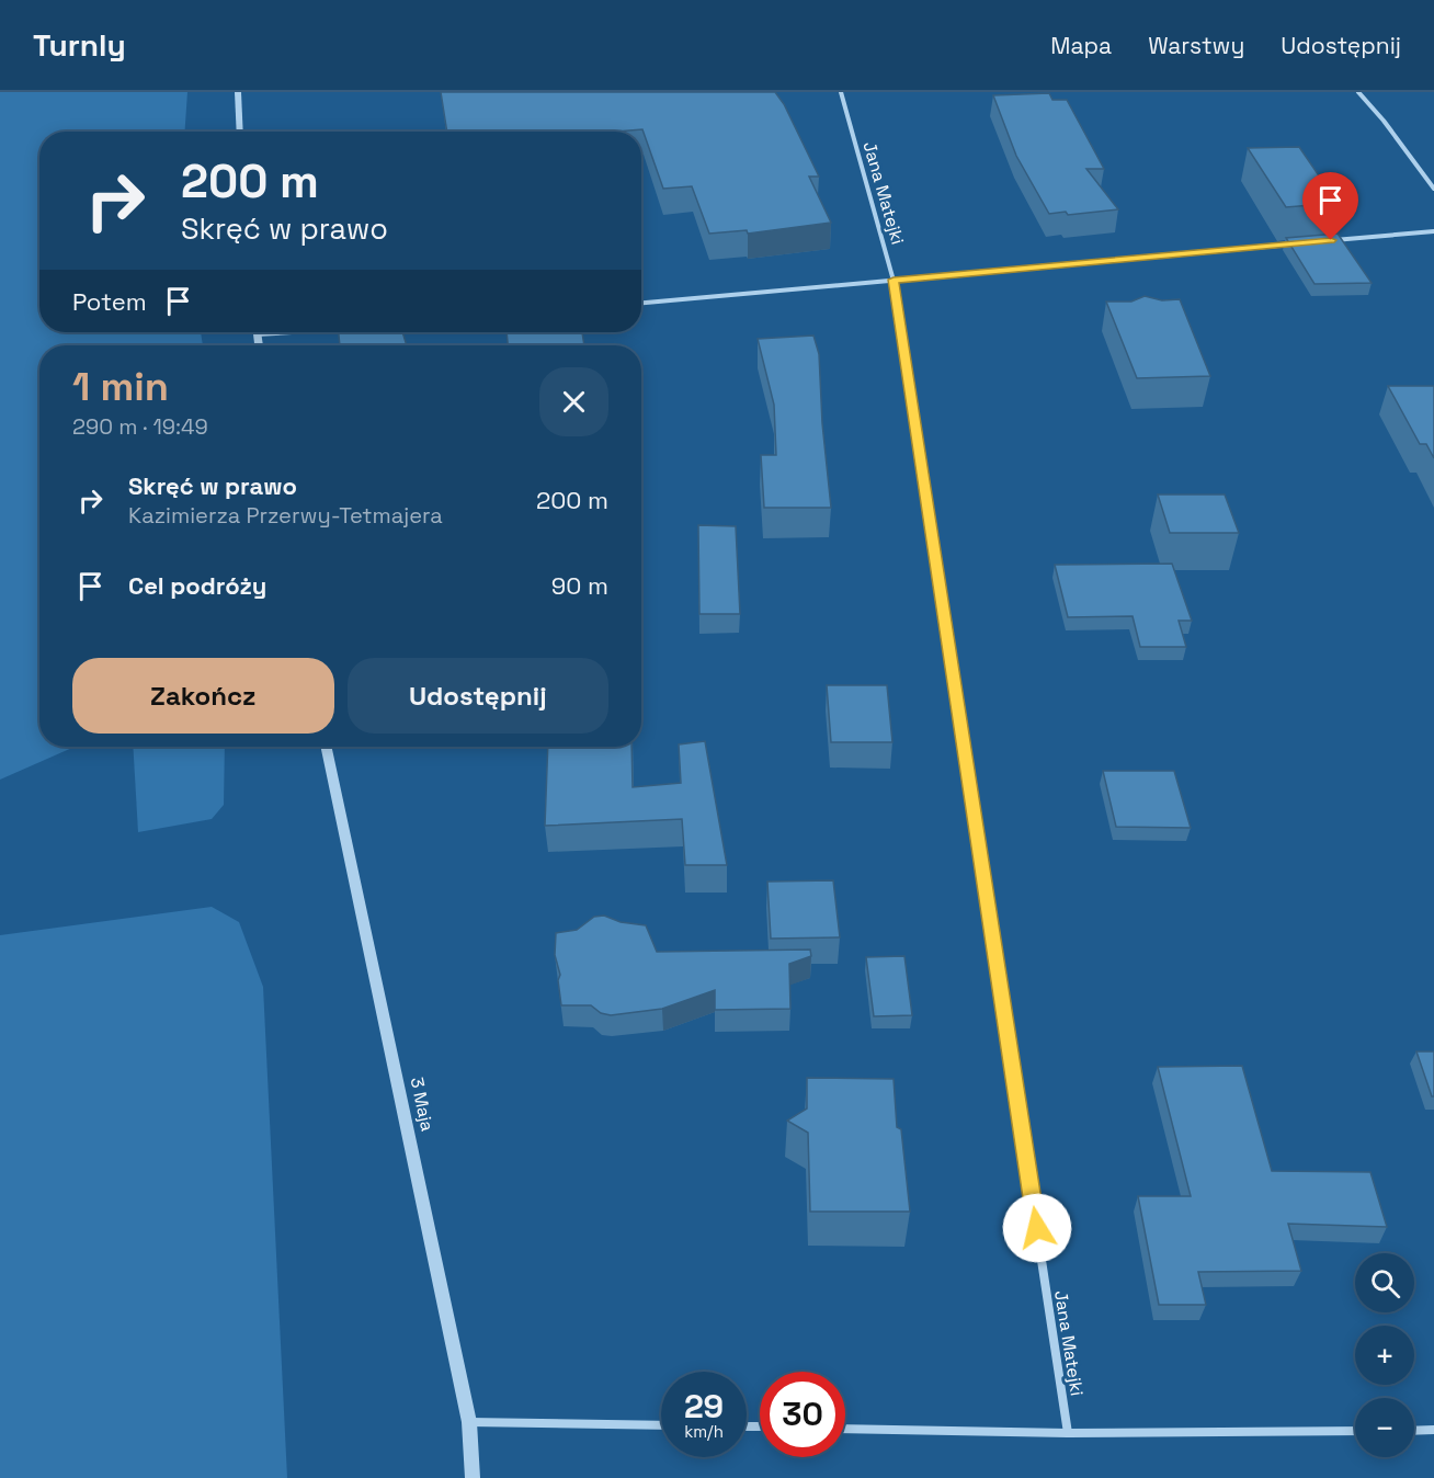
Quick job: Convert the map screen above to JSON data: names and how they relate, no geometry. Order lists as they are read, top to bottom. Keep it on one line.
{"streets":{"street":["Jana Matejki","3 Maja"]},"page":{"header":"Turnly","nav":["Mapa","Warstwy","Udostępnij"],"turn":["200 m","Skręć w prawo"],"then":"Potem","heading":["1 min","290 m · 19:49"],"list":[{"name":"Skręć w prawo","note":"Kazimierza Przerwy-Tetmajera","value":"200 m"},{"name":"Cel podróży","value":"90 m"}],"buttons":["Zakończ","Udostępnij"],"map_buttons":["+","−"],"speed":"29 km/h","limit":"30"}}
